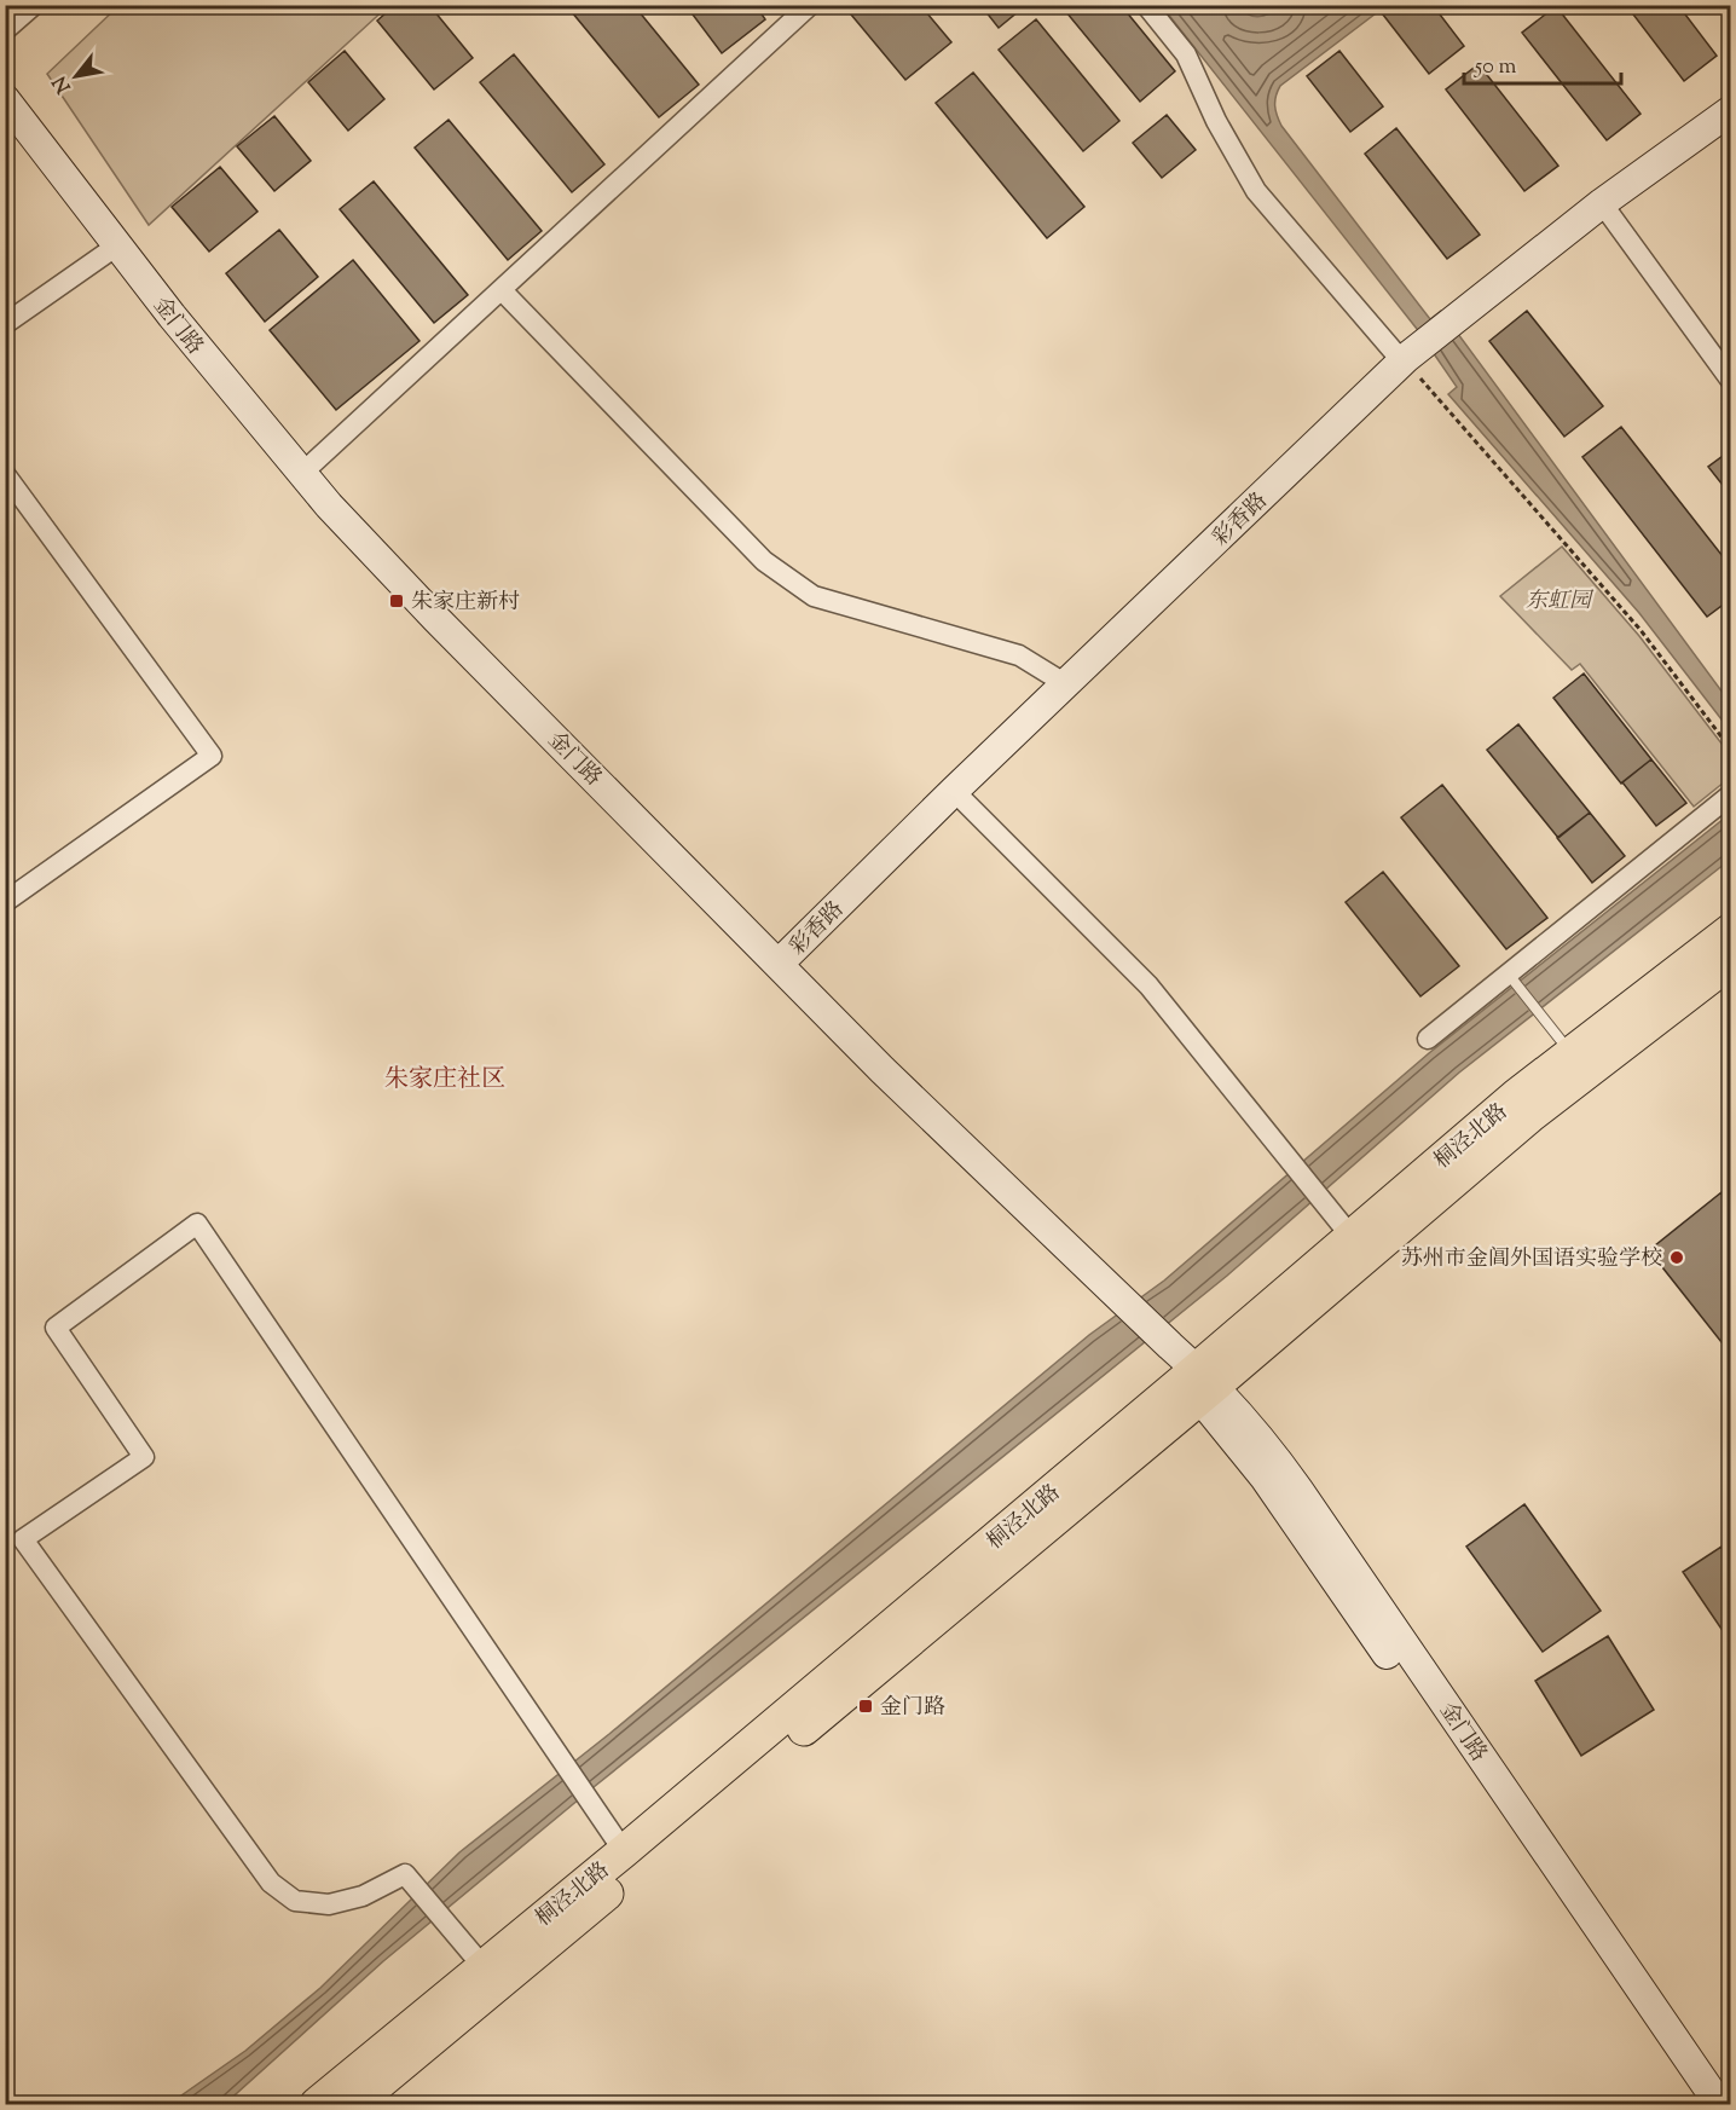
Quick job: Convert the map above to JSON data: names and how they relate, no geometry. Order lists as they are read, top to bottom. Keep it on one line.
{"streets":{"main road":["金门路","彩香路","桐泾北路"]},"crossings":[["金门路","彩香路"],["金门路","桐泾北路"]],"districts":["朱家庄社区"],"parks":["东虹园"],"places":{"transit":["朱家庄新村","金门路"],"other":["苏州市金阊外国语实验学校"]},"scale_bar":"50 m","north":"bottom left"}
